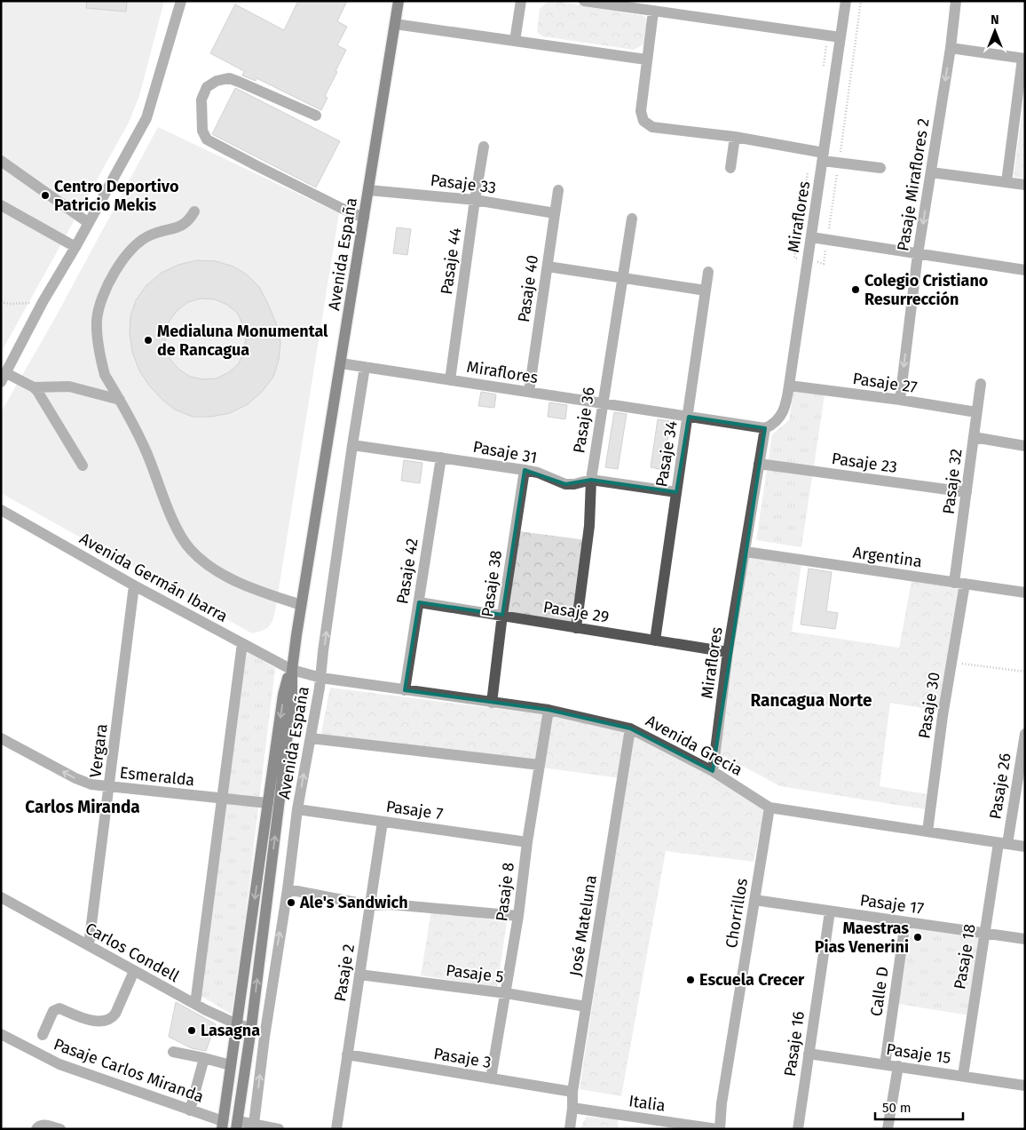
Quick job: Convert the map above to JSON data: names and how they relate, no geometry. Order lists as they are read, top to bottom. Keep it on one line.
{"streets":{"main road":["Avenida España"],"street":["Pasaje 33","Pasaje Miraflores 2","Miraflores","Pasaje 44","Pasaje 40","Pasaje 27","Pasaje 36","Pasaje 31","Pasaje 34","Pasaje 23","Pasaje 32","Argentina","Pasaje 42","Avenida Germán Ibarra","Pasaje 38","Pasaje 29","Pasaje 30","Avenida Grecia","Vergara","Esmeralda","Pasaje 26","Pasaje 7","Pasaje 8","Pasaje 17","Chorrillos","José Mateluna","Carlos Condell","Pasaje 18","Pasaje 2","Pasaje 5","Calle D","Pasaje 16","Pasaje 15","Pasaje 3","Pasaje Carlos Miranda","Italia"]},"crossings":[["Pasaje 33","Avenida España"],["Pasaje 33","Pasaje 44"],["Pasaje 33","Pasaje 40"],["Pasaje Miraflores 2","Pasaje 27"],["Miraflores","Avenida España"],["Miraflores","Pasaje 44"],["Miraflores","Pasaje 40"],["Miraflores","Pasaje 27"],["Miraflores","Pasaje 36"],["Miraflores","Pasaje 34"],["Miraflores","Pasaje 23"],["Miraflores","Argentina"],["Miraflores","Pasaje 29"],["Miraflores","Avenida Grecia"],["Avenida España","Pasaje 31"],["Avenida España","Avenida Germán Ibarra"],["Avenida España","Avenida Grecia"],["Avenida España","Esmeralda"],["Avenida España","Pasaje 7"],["Avenida España","Carlos Condell"],["Avenida España","Pasaje Carlos Miranda"],["Pasaje 27","Pasaje 32"],["Pasaje 36","Pasaje 31"],["Pasaje 36","Pasaje 29"],["Pasaje 31","Pasaje 34"],["Pasaje 31","Pasaje 42"],["Pasaje 31","Pasaje 38"],["Pasaje 34","Pasaje 29"],["Pasaje 23","Pasaje 32"],["Pasaje 32","Argentina"],["Pasaje 32","Pasaje 30"],["Argentina","Pasaje 30"],["Pasaje 42","Pasaje 29"],["Pasaje 42","Avenida Grecia"],["Avenida Germán Ibarra","Avenida Grecia"],["Avenida Germán Ibarra","Vergara"],["Pasaje 38","Pasaje 29"],["Pasaje 38","Avenida Grecia"],["Pasaje 30","Avenida Grecia"],["Avenida Grecia","Pasaje 26"],["Avenida Grecia","Pasaje 8"],["Avenida Grecia","Chorrillos"],["Avenida Grecia","José Mateluna"],["Avenida Grecia","Pasaje 18"],["Vergara","Esmeralda"],["Vergara","Carlos Condell"],["Pasaje 26","Pasaje 18"],["Pasaje 7","Pasaje 8"],["Pasaje 7","Pasaje 2"],["Pasaje 8","Pasaje 5"],["Pasaje 8","Pasaje 3"],["Pasaje 17","Chorrillos"],["Pasaje 17","Pasaje 18"],["Pasaje 17","Calle D"],["Pasaje 17","Pasaje 16"],["Chorrillos","Italia"],["José Mateluna","Pasaje 5"],["José Mateluna","Pasaje 3"],["José Mateluna","Italia"],["Pasaje 18","Pasaje 15"],["Pasaje 2","Pasaje 5"],["Pasaje 2","Pasaje 3"],["Calle D","Pasaje 15"],["Pasaje 16","Pasaje 15"]],"one_way":["Esmeralda"],"districts":["Rancagua Norte","Carlos Miranda"],"places":["Centro Deportivo Patricio Mekis","Colegio Cristiano Resurrección","Medialuna Monumental de Rancagua","Ale's Sandwich","Maestras Pias Venerini","Escuela Crecer","Lasagna"],"scale_bar":"50 m","north":"top"}
